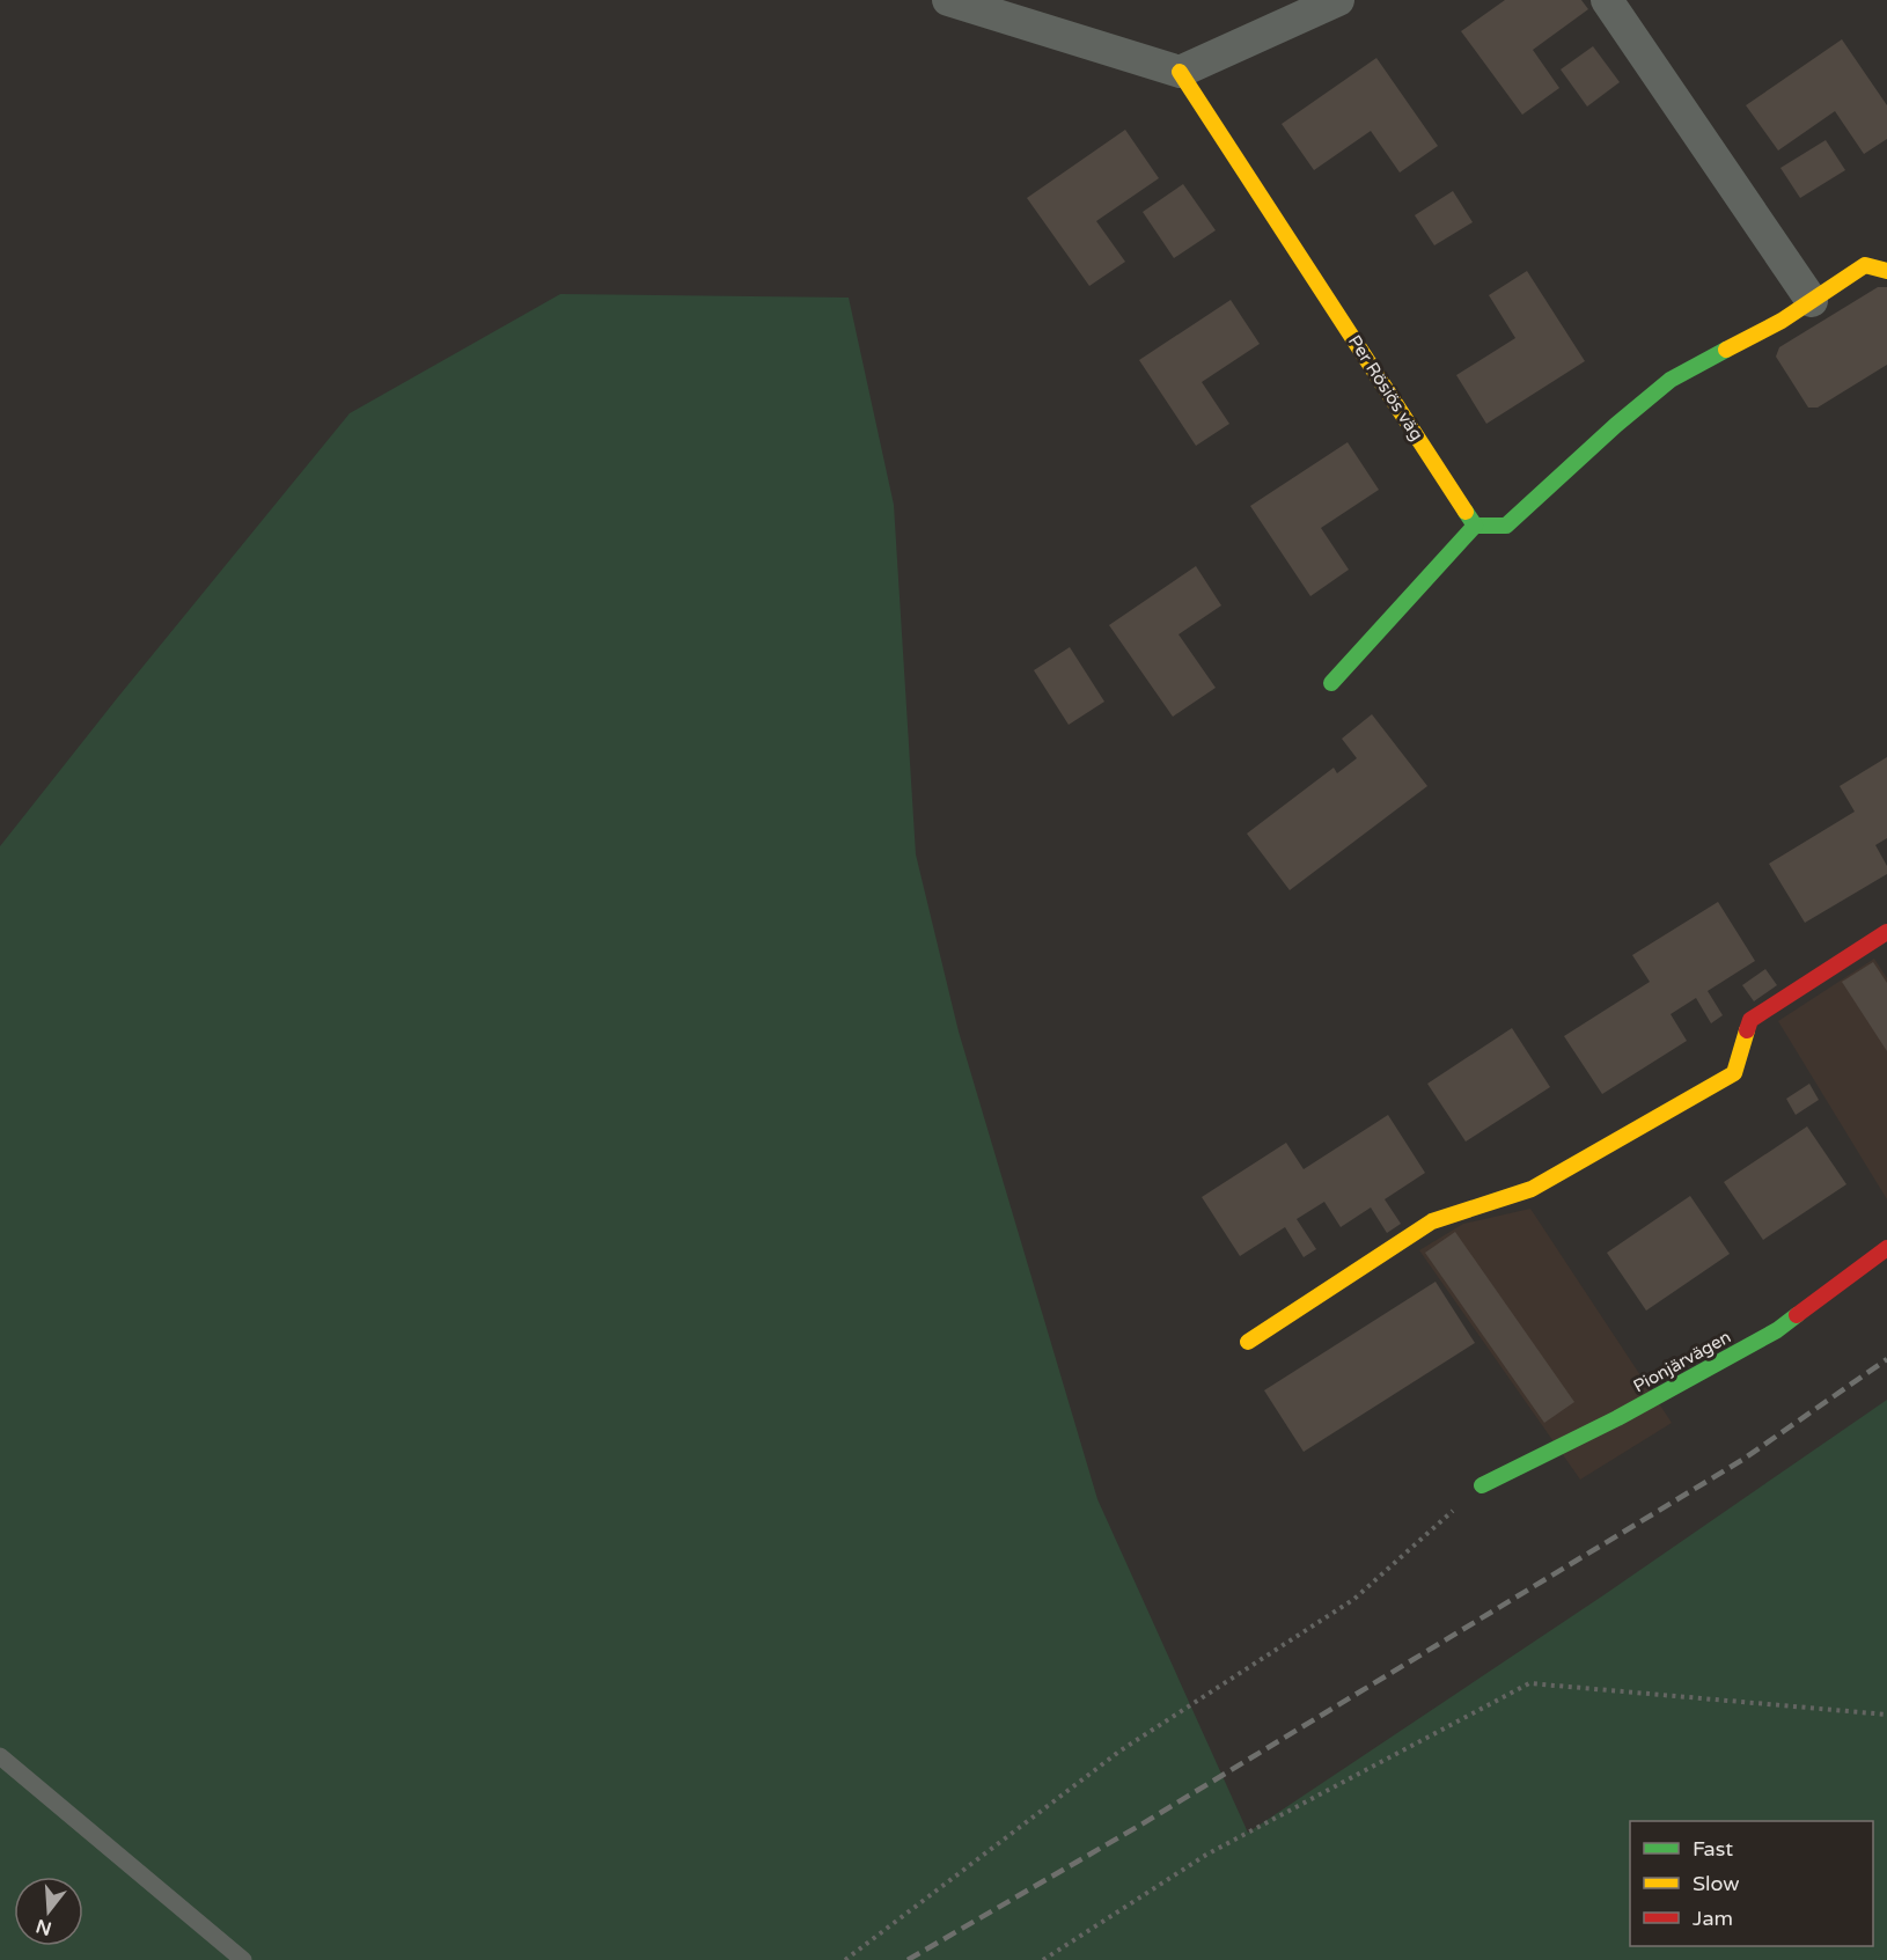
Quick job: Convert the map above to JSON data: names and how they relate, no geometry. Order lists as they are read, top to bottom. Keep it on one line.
{"streets":{"street":["Per Rösiös väg","Pionjärvägen"]},"legend":["Fast","Slow","Jam"],"north":"bottom"}
